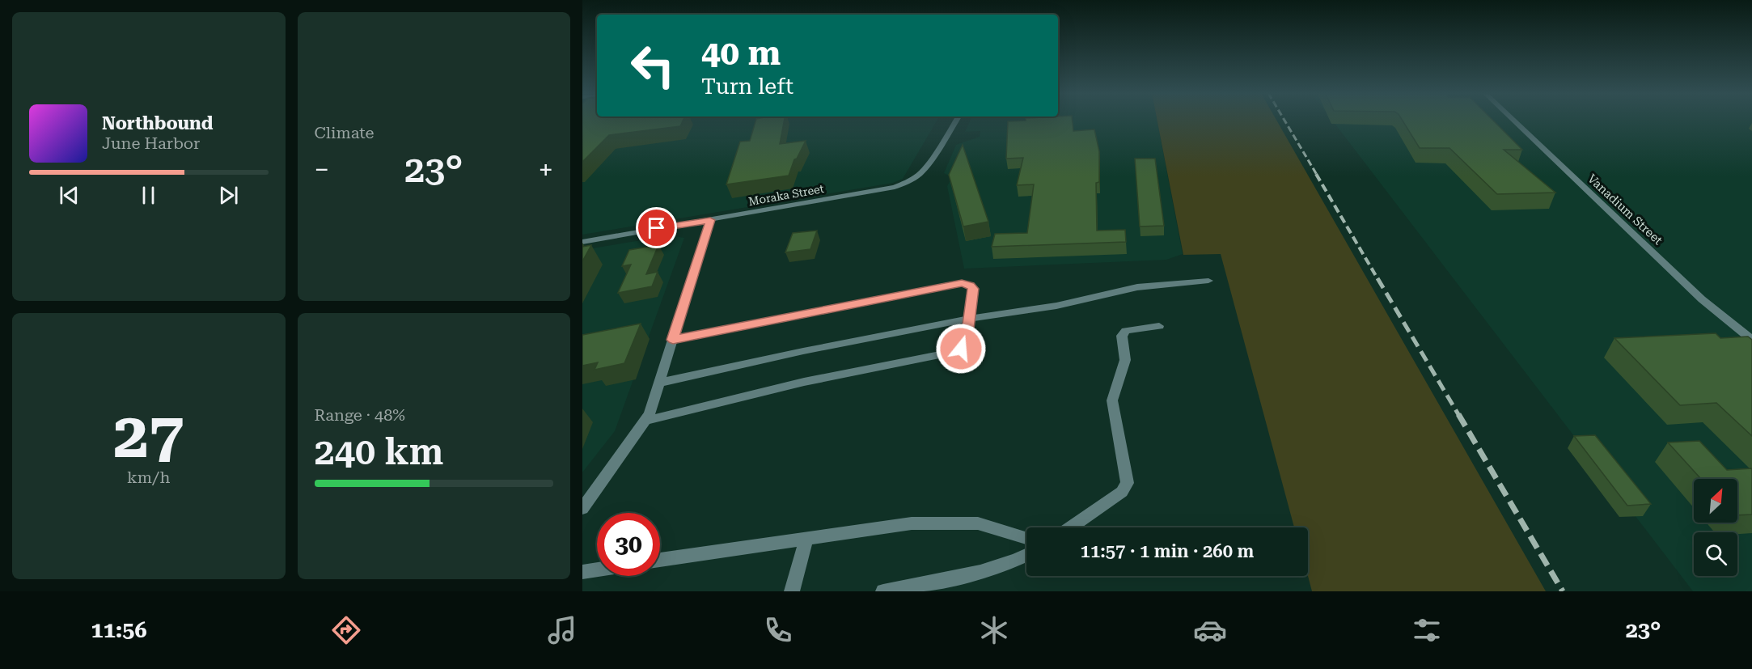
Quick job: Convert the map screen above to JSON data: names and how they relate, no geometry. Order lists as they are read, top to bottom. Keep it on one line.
{"streets":{"street":["Moraka Street","Vanadium Street"]},"north":"top right","page":{"tile":["Climate",["27","km/h"],["Range · 48%","240 km"]],"turn":["40 m","Turn left"],"song":["Northbound","June Harbor"],"heat":["−","23°","+"],"limit":"30","trip":"11:57 · 1 min · 260 m","tabs":["11:56","23°"]}}
